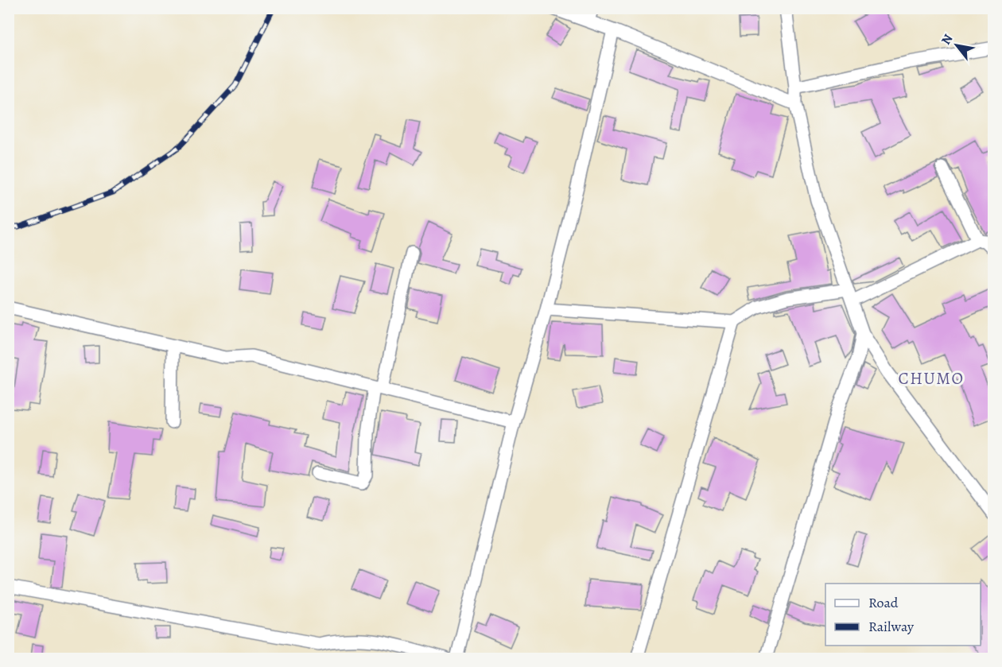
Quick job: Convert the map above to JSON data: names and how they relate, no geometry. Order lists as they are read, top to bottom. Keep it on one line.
{"districts":["CHUMO"],"legend":["Road","Railway"],"north":"top left"}
